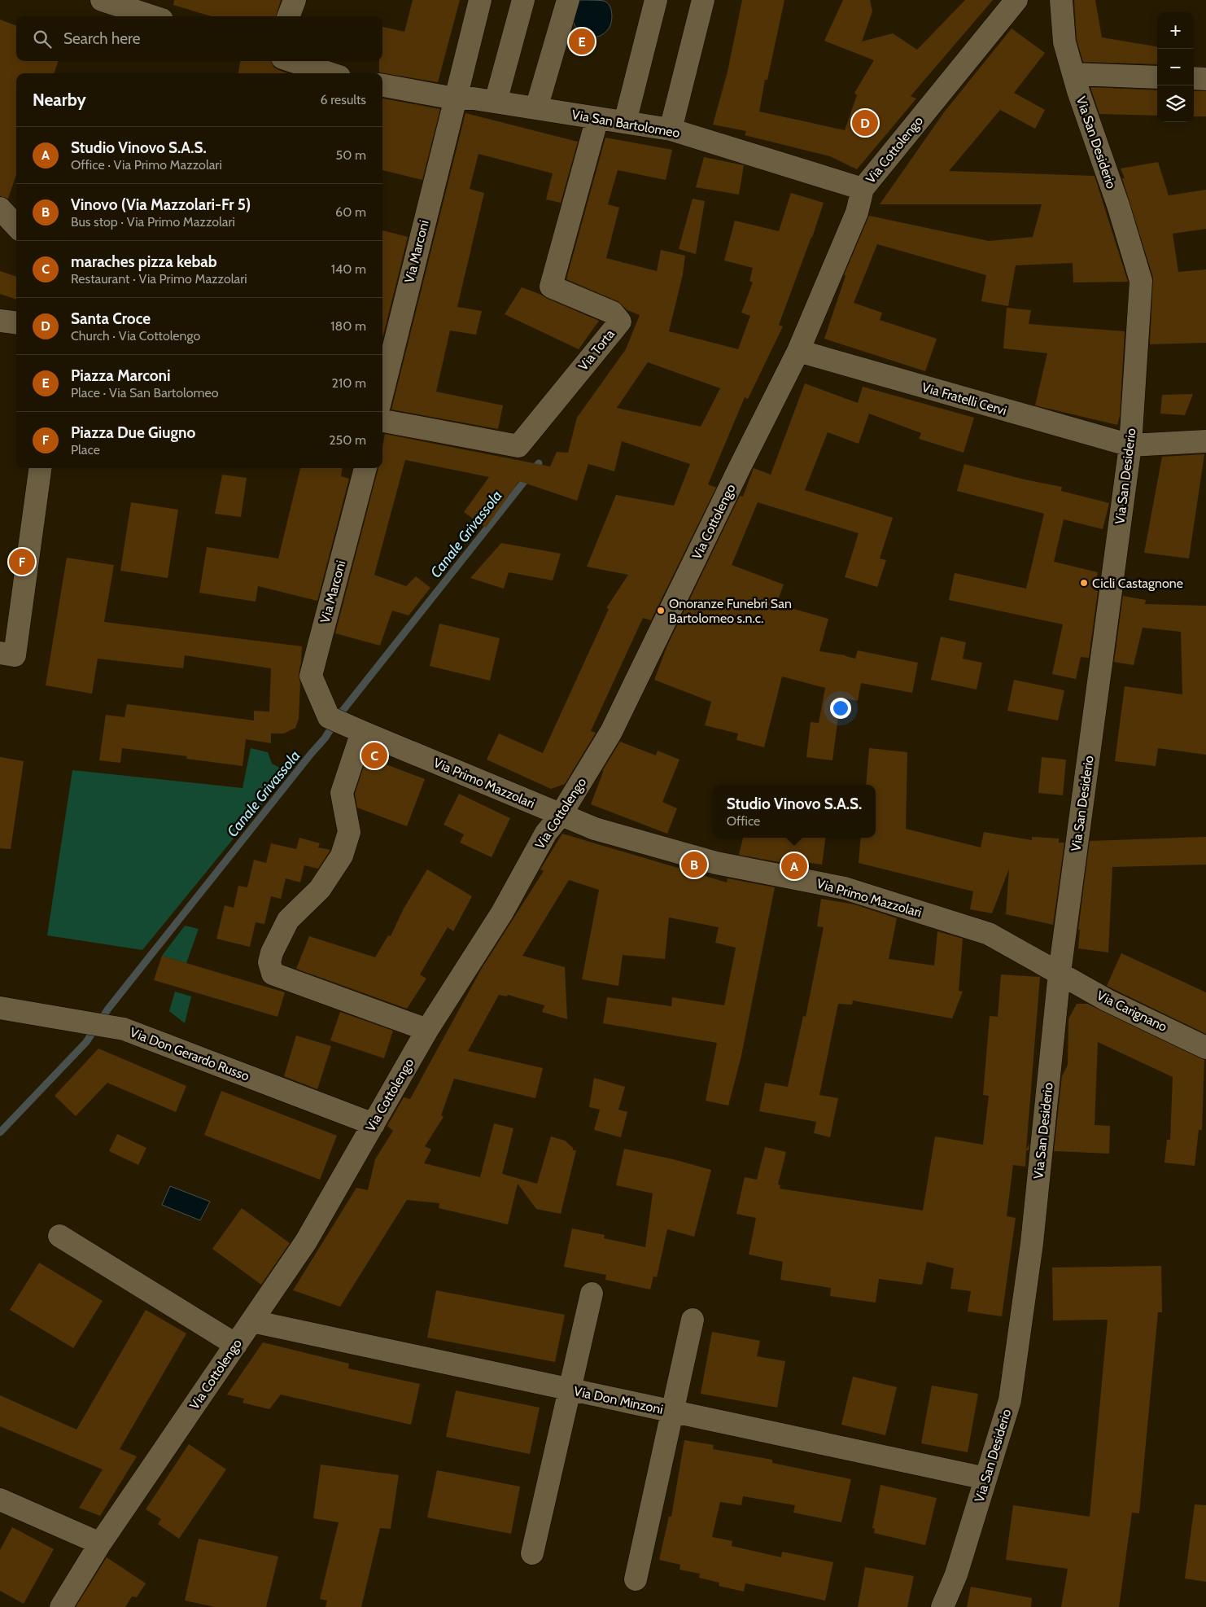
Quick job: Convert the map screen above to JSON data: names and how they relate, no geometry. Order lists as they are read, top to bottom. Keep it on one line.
{"streets":{"street":["Via San Bartolomeo","Via San Desiderio","Via Cottolengo","Via Marconi","Via Torta","Via Fratelli Cervi","Via Primo Mazzolari","Via Carignano","Via Don Gerardo Russo","Via Don Minzoni"]},"crossings":[["Via San Bartolomeo","Via Cottolengo"],["Via San Bartolomeo","Via Marconi"],["Via San Bartolomeo","Via Torta"],["Via San Desiderio","Via Fratelli Cervi"],["Via San Desiderio","Via Primo Mazzolari"],["Via San Desiderio","Via Carignano"],["Via San Desiderio","Via Don Minzoni"],["Via Cottolengo","Via Fratelli Cervi"],["Via Cottolengo","Via Primo Mazzolari"],["Via Cottolengo","Via Don Gerardo Russo"],["Via Cottolengo","Via Don Minzoni"],["Via Marconi","Via Primo Mazzolari"],["Via Primo Mazzolari","Via Carignano"]],"water":["Canale Grivassola"],"places":["Cicli Castagnone","Onoranze Funebri San Bartolomeo s.n.c."],"page":{"map_buttons":["+","−"],"search":"Search here","pins":["E","D","F","C","B","A"],"heading":["Nearby","6 results"],"list":[{"mark":"A","name":"Studio Vinovo S.A.S.","note":"Office · Via Primo Mazzolari","value":"50 m"},{"mark":"B","name":"Vinovo (Via Mazzolari-Fr 5)","note":"Bus stop · Via Primo Mazzolari","value":"60 m"},{"mark":"C","name":"maraches pizza kebab","note":"Restaurant · Via Primo Mazzolari","value":"140 m"},{"mark":"D","name":"Santa Croce","note":"Church · Via Cottolengo","value":"180 m"},{"mark":"E","name":"Piazza Marconi","note":"Place · Via San Bartolomeo","value":"210 m"},{"mark":"F","name":"Piazza Due Giugno","note":"Place","value":"250 m"}],"popup":["Studio Vinovo S.A.S.","Office"]}}
